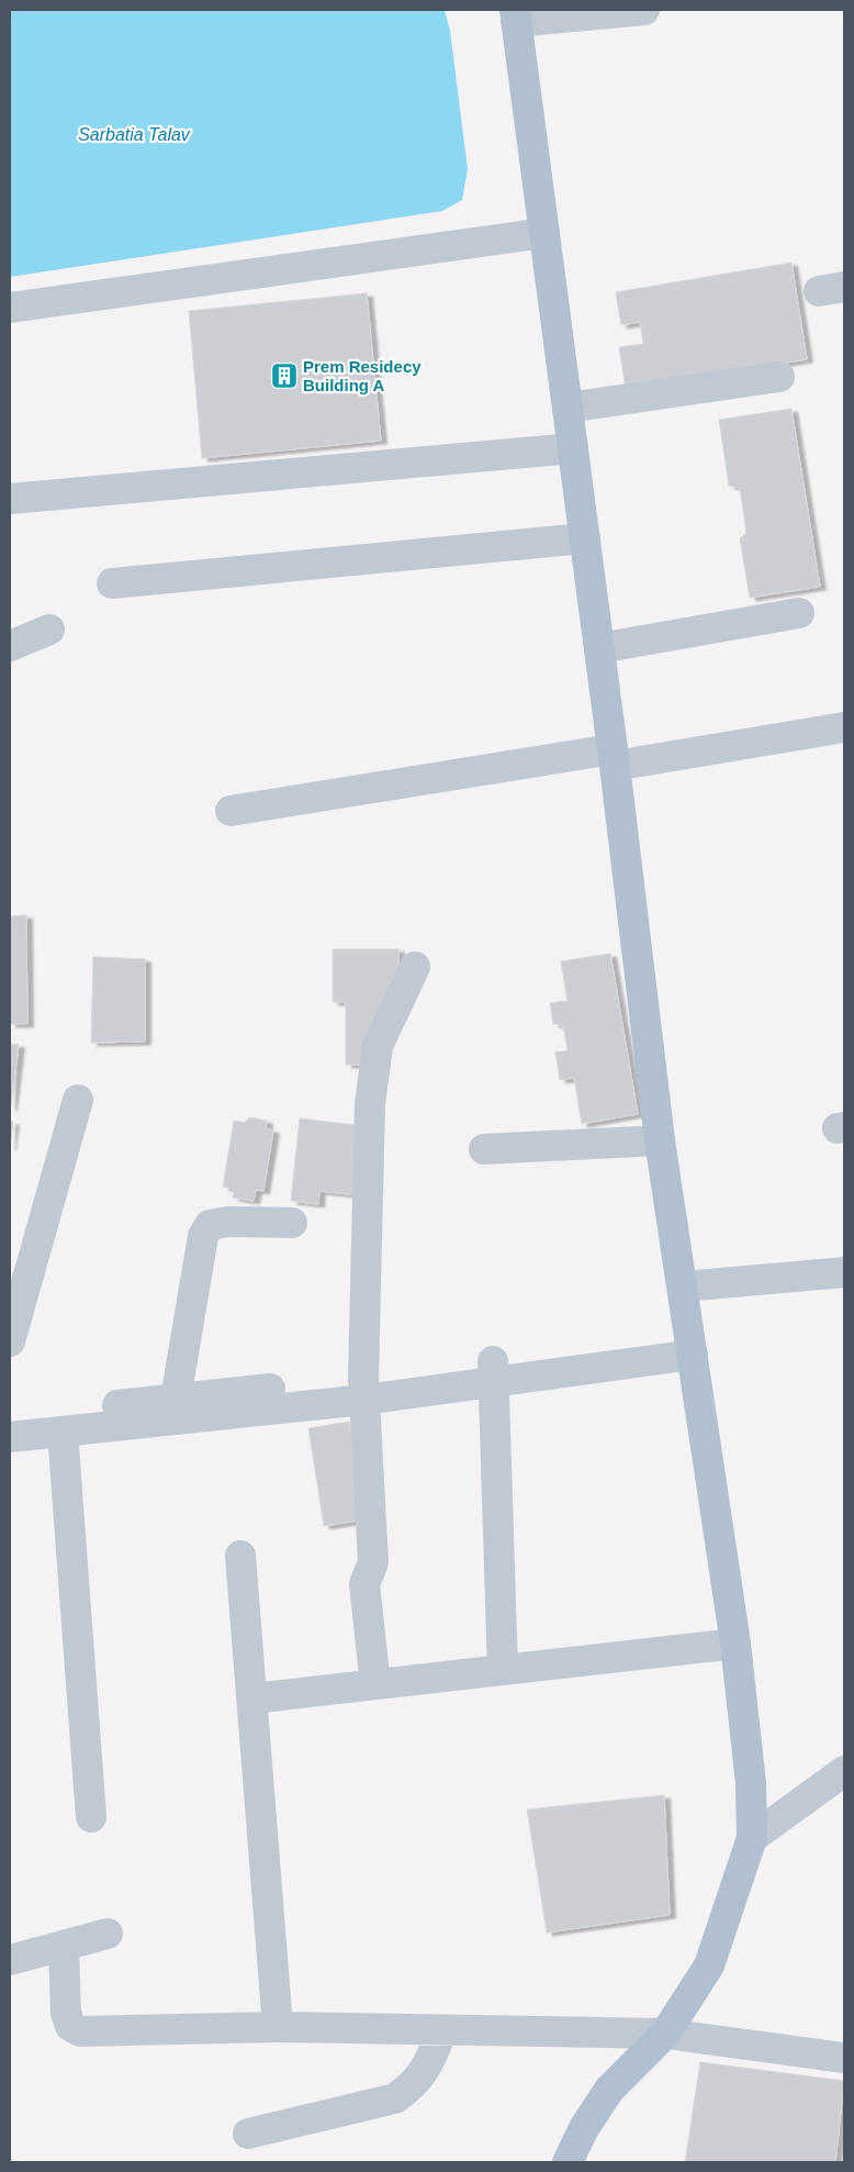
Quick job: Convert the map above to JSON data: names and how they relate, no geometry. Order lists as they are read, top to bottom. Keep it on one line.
{"water":["Sarbatia Talav"],"places":{"building":["Prem Residecy Building A"]}}
